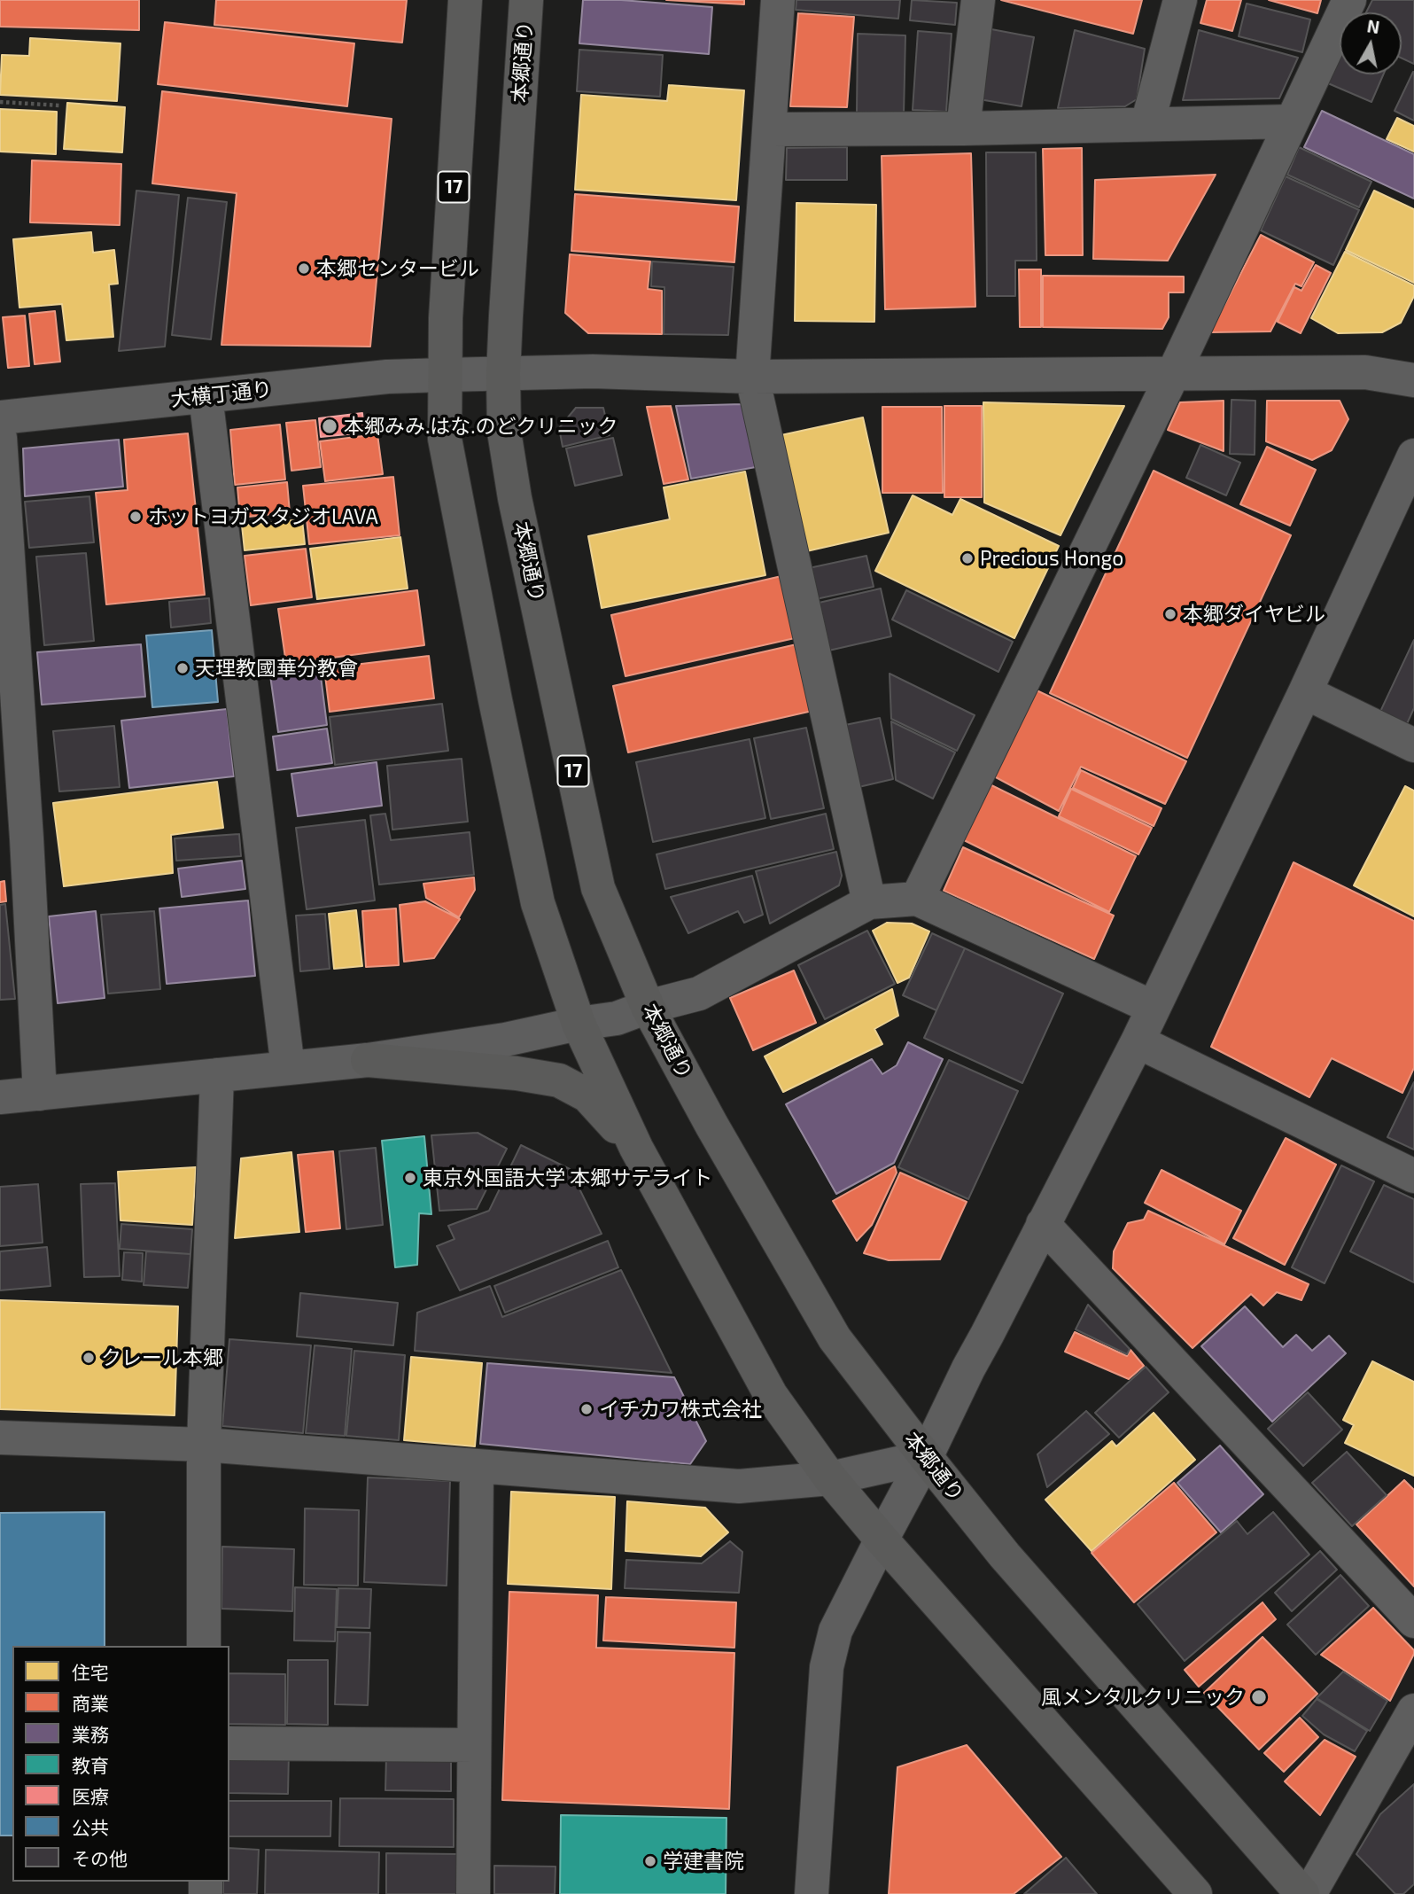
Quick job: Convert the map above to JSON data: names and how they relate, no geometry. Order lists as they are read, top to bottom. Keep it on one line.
{"streets":{"highway":["本郷通り","17"],"street":["大横丁通り"]},"crossings":[["本郷通り","大横丁通り"],["17","大横丁通り"]],"places":["本郷センタービル","本郷みみ.はな.のどクリニック","ホットヨガスタジオLAVA","Precious Hongo","本郷ダイヤビル","天理教國華分教會","東京外国語大学 本郷サテライト","クレール本郷","イチカワ株式会社","風メンタルクリニック","学建書院"],"legend":["住宅","商業","業務","教育","医療","公共","その他"],"north":"top"}
